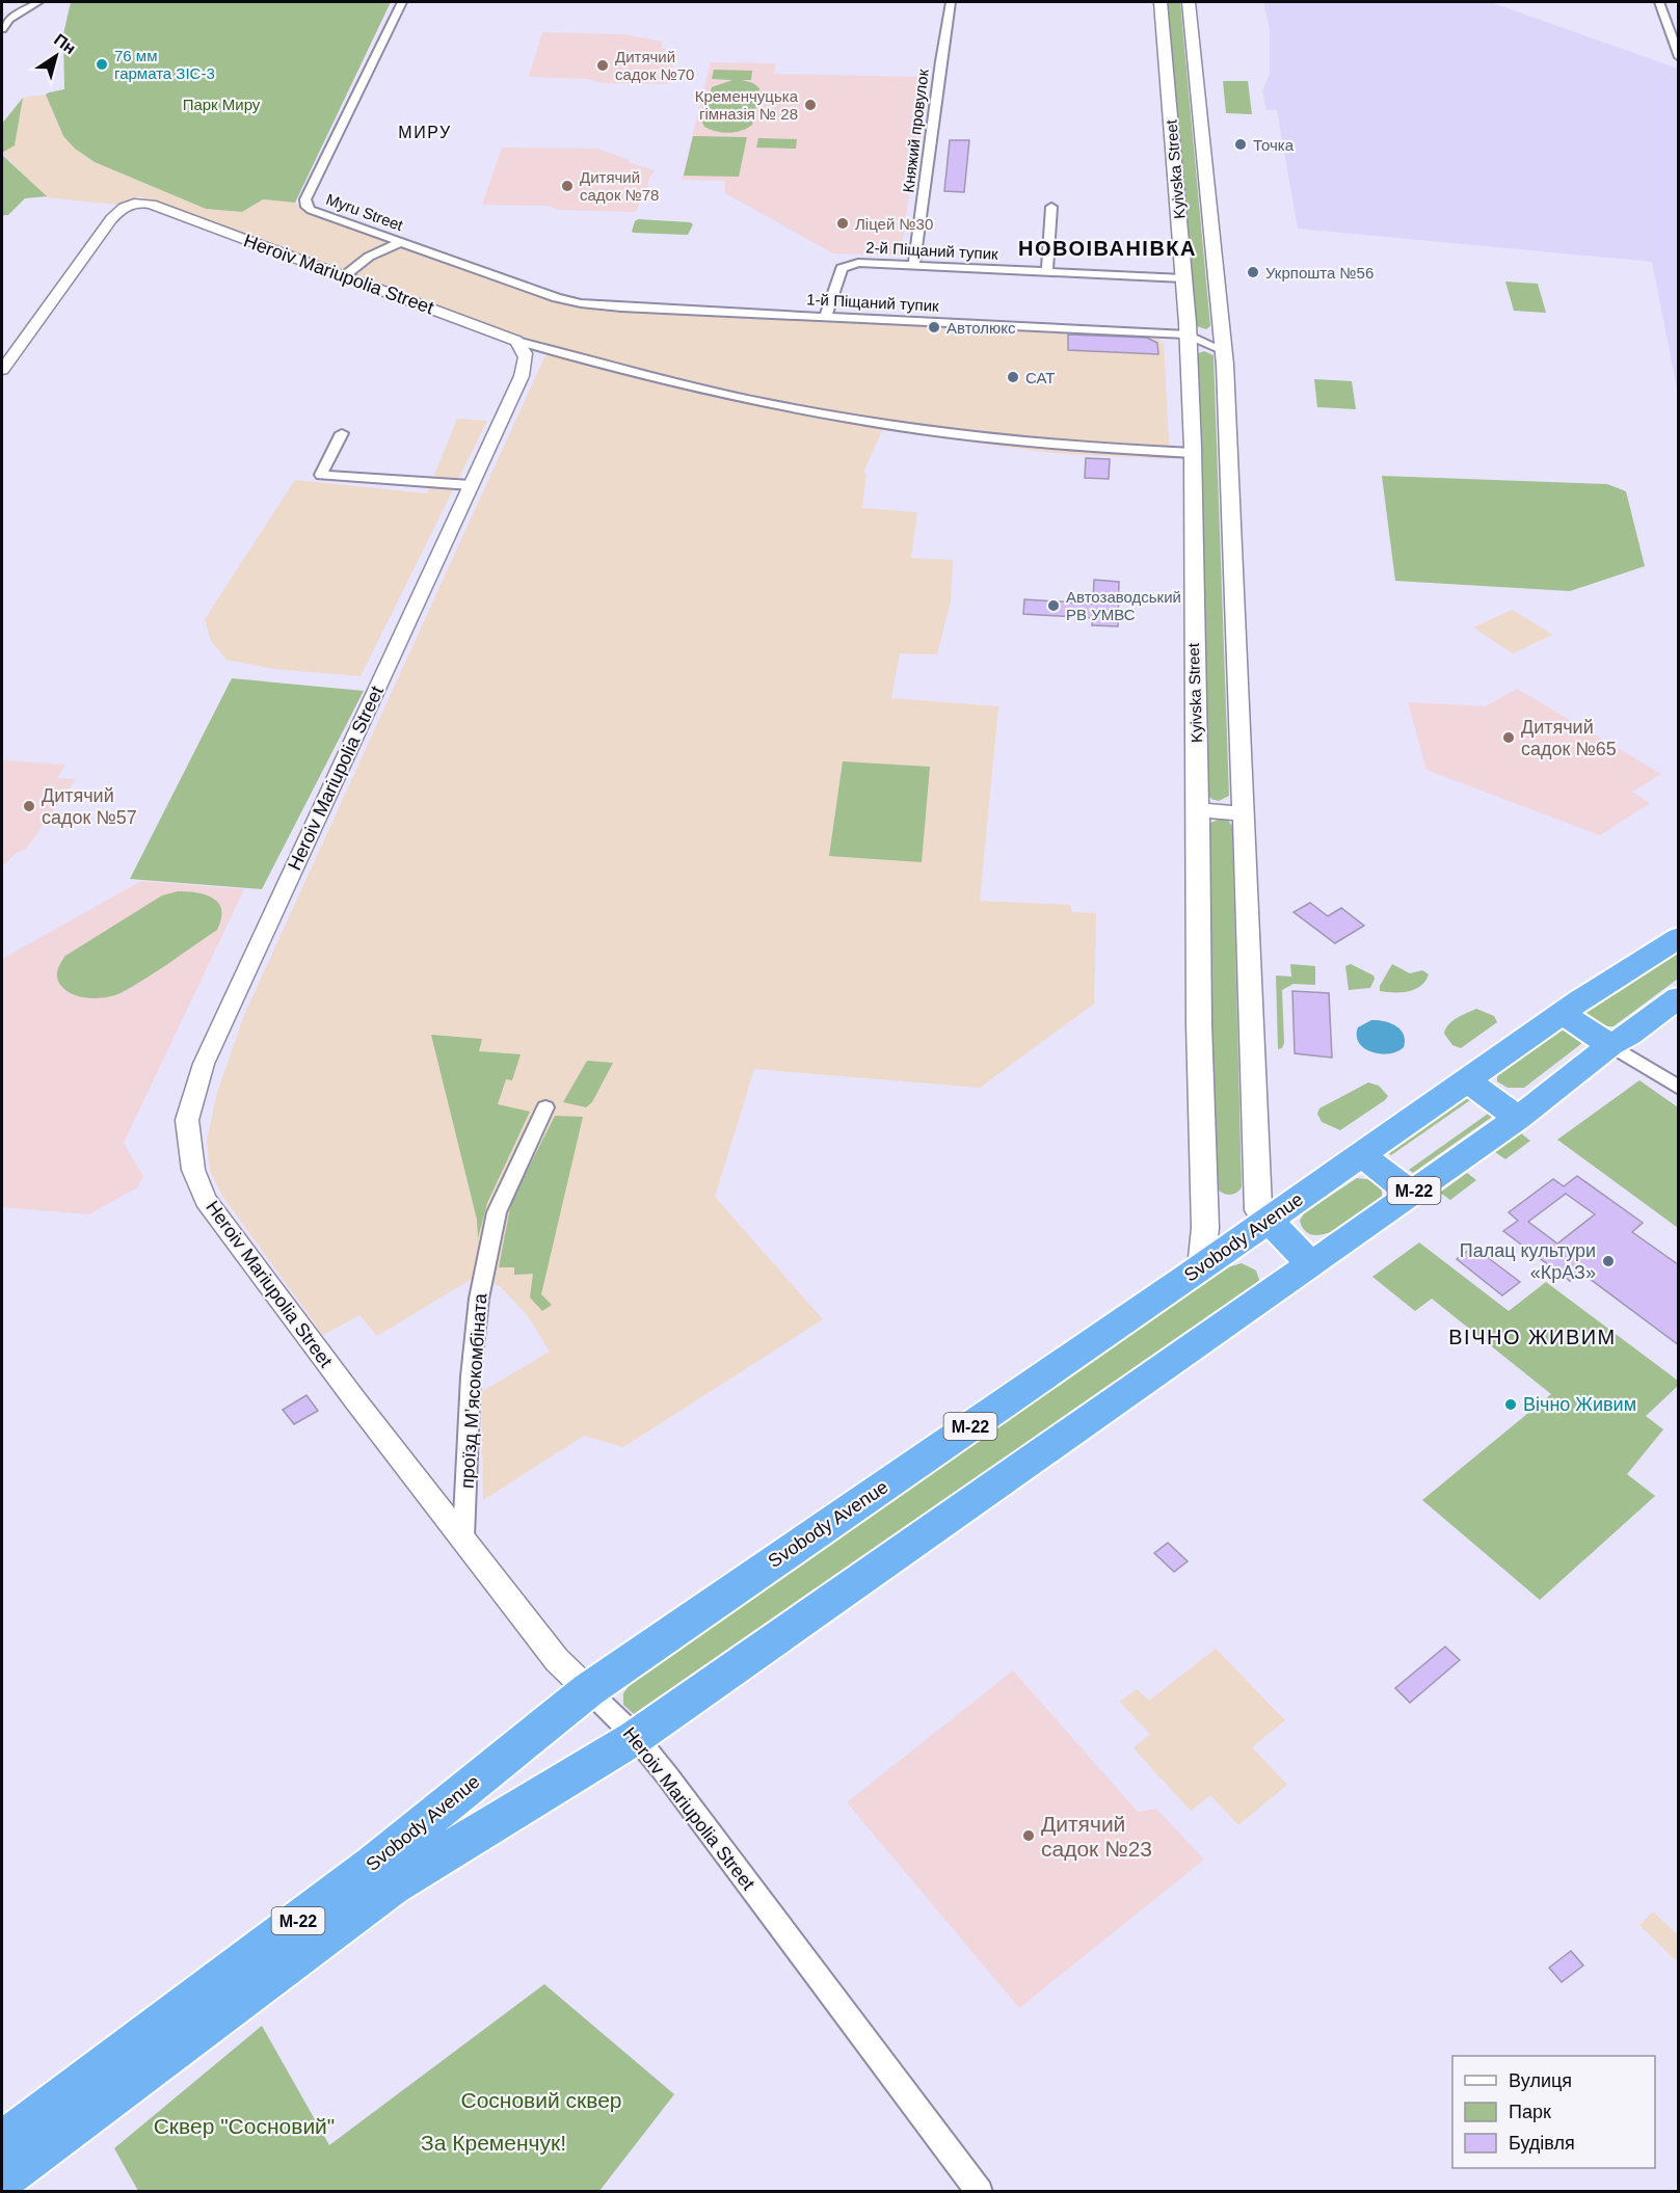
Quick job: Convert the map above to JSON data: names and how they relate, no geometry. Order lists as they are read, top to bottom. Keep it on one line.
{"streets":{"highway":["М-22","Svobody Avenue"],"main road":["Kyivska Street"],"street":["Княжий провулок","Myru Street","2-й Піщаний тупик","Heroiv Mariupolia Street","1-й Піщаний тупик","проїзд Мʼясокомбіната"]},"crossings":[["Княжий провулок","2-й Піщаний тупик"],["Kyivska Street","2-й Піщаний тупик"],["Kyivska Street","1-й Піщаний тупик"],["Kyivska Street","Svobody Avenue"],["Myru Street","1-й Піщаний тупик"],["2-й Піщаний тупик","1-й Піщаний тупик"],["Heroiv Mariupolia Street","Svobody Avenue"],["Heroiv Mariupolia Street","проїзд Мʼясокомбіната"]],"districts":["МИРУ","НОВОІВАНІВКА","ВІЧНО ЖИВИМ"],"parks":["Парк Миру","Сосновий сквер","Сквер \"Сосновий\"","За Кременчук!"],"places":["76 мм гармата ЗІС-3","Дитячий садок №70","Кременчуцька гімназія № 28","Точка","Дитячий садок №78","Ліцей №30","Укрпошта №56","Автолюкс","САТ","Автозаводський РВ УМВС","Дитячий садок №65","Дитячий садок №57","Палац культури «КрАЗ»","Вічно Живим","Дитячий садок №23"],"legend":["Вулиця","Парк","Будівля"],"north":"top right"}
